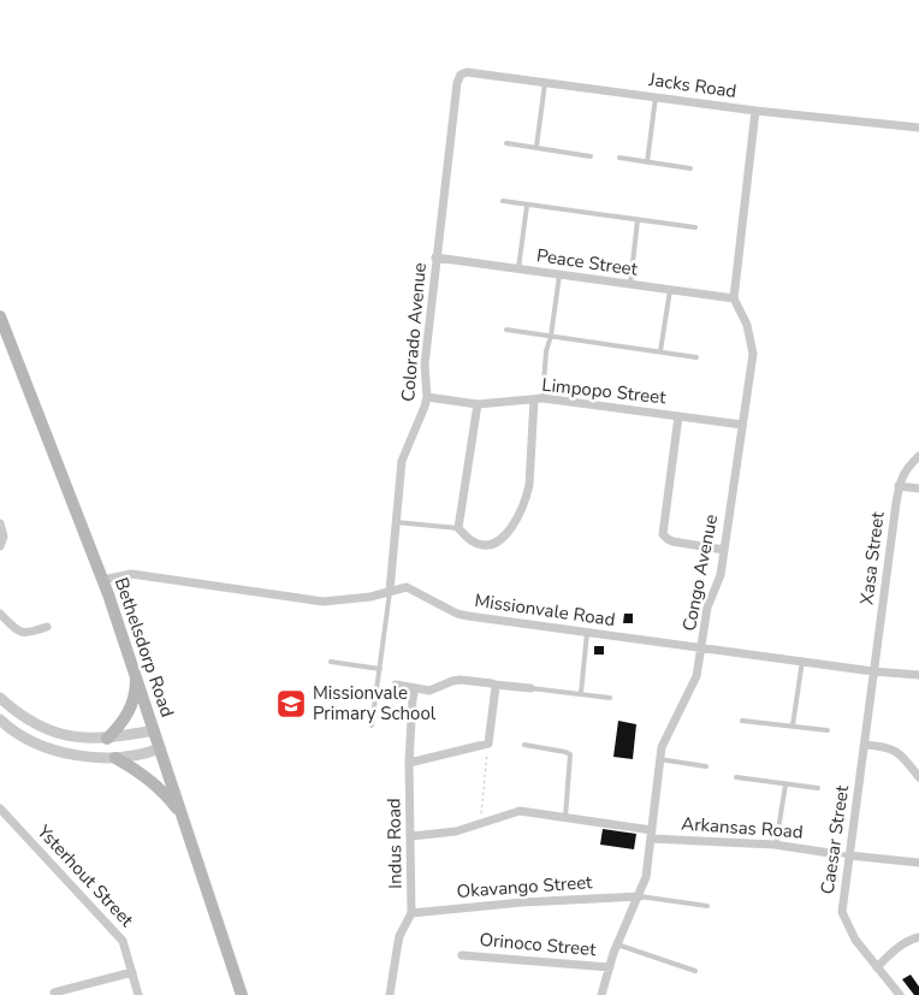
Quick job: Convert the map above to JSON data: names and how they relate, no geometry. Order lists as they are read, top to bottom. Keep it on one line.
{"streets":{"main road":["Bethelsdorp Road"],"street":["Jacks Road","Peace Street","Colorado Avenue","Limpopo Street","Xasa Street","Congo Avenue","Missionvale Road","Arkansas Road","Caesar Street","Indus Road","Ysterhout Street","Okavango Street","Orinoco Street"]},"crossings":[["Jacks Road","Colorado Avenue"],["Peace Street","Colorado Avenue"],["Peace Street","Congo Avenue"],["Colorado Avenue","Limpopo Street"],["Colorado Avenue","Missionvale Road"],["Limpopo Street","Congo Avenue"],["Xasa Street","Missionvale Road"],["Xasa Street","Caesar Street"],["Congo Avenue","Missionvale Road"],["Congo Avenue","Arkansas Road"],["Congo Avenue","Okavango Street"],["Congo Avenue","Orinoco Street"],["Missionvale Road","Bethelsdorp Road"],["Missionvale Road","Caesar Street"],["Arkansas Road","Indus Road"],["Indus Road","Okavango Street"]],"places":{"school or university":["Missionvale Primary School"]}}
